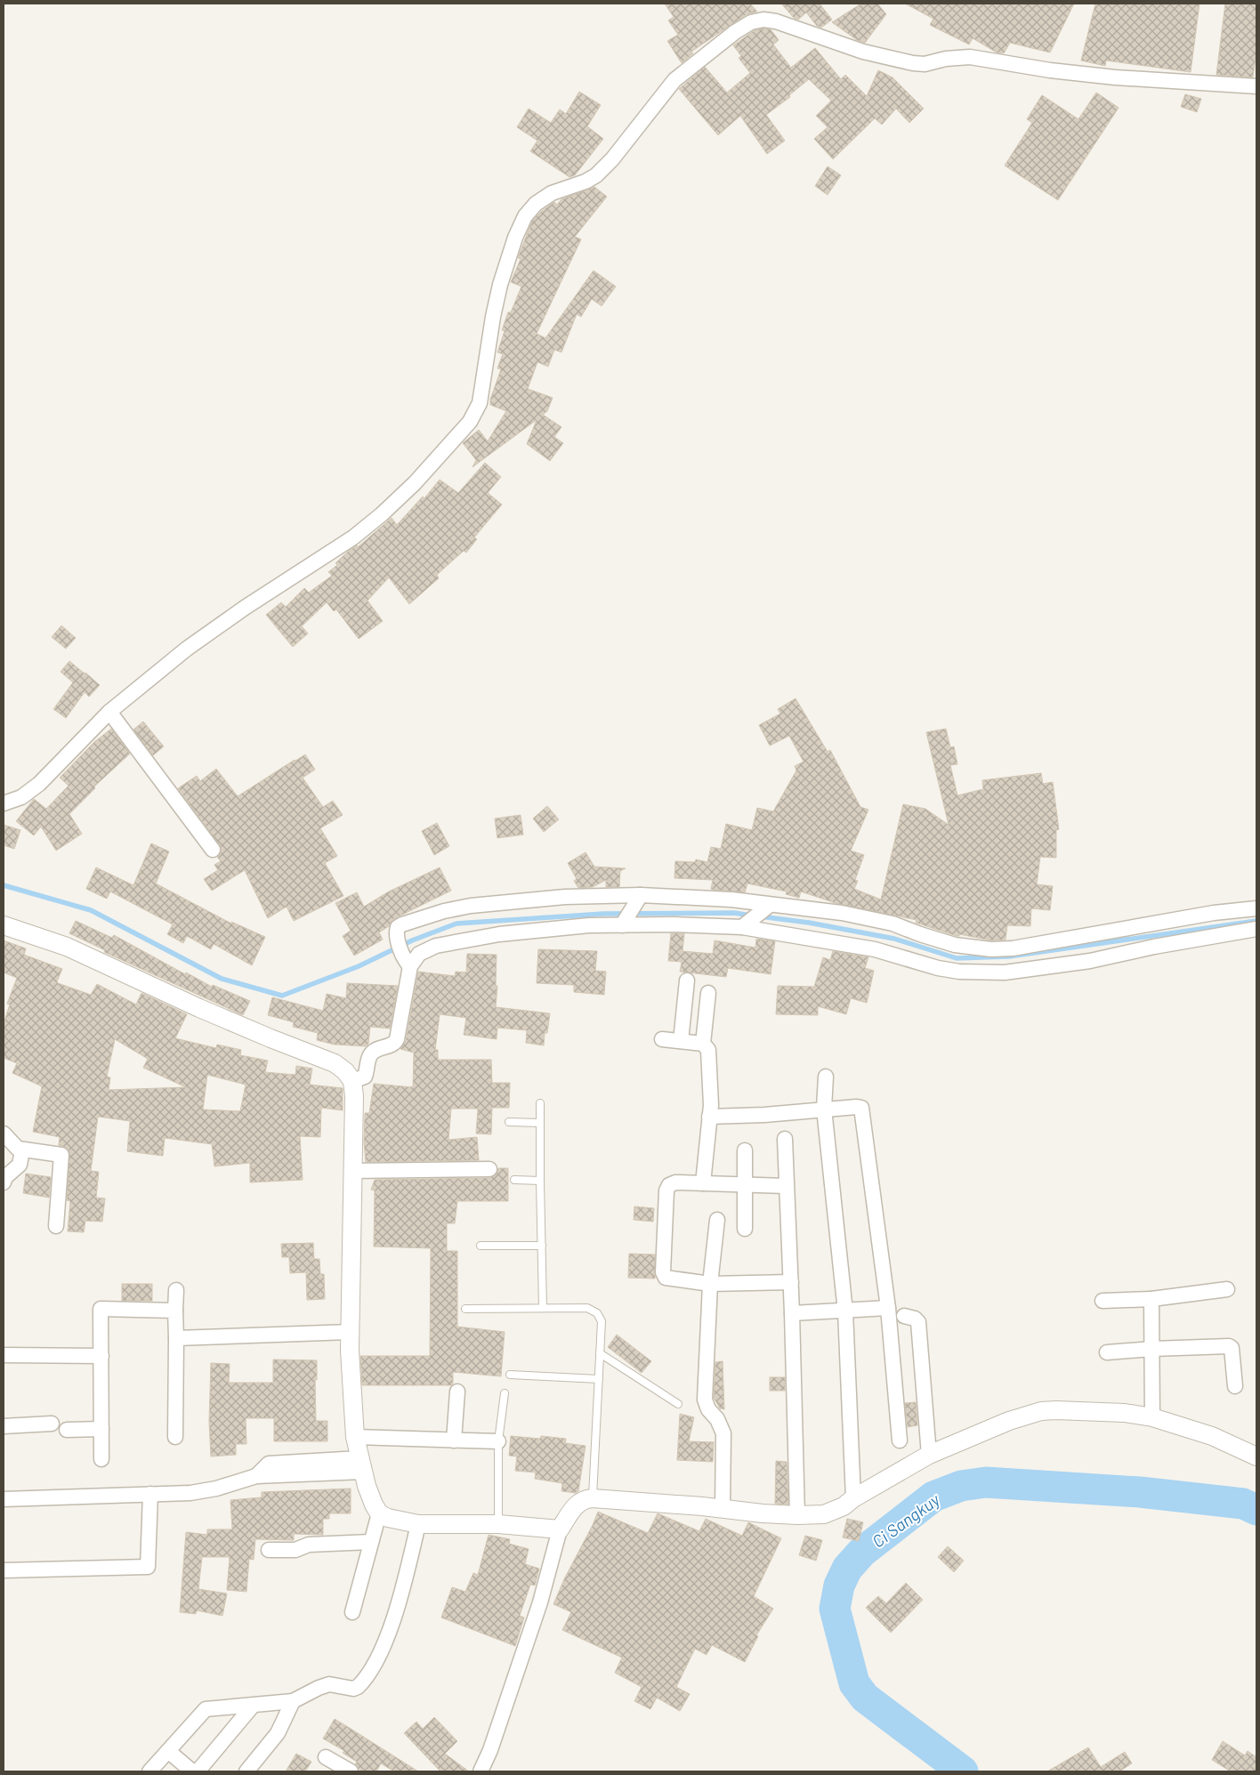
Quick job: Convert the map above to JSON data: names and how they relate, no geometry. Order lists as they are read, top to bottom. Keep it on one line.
{"water":["Ci Sangkuy"]}
